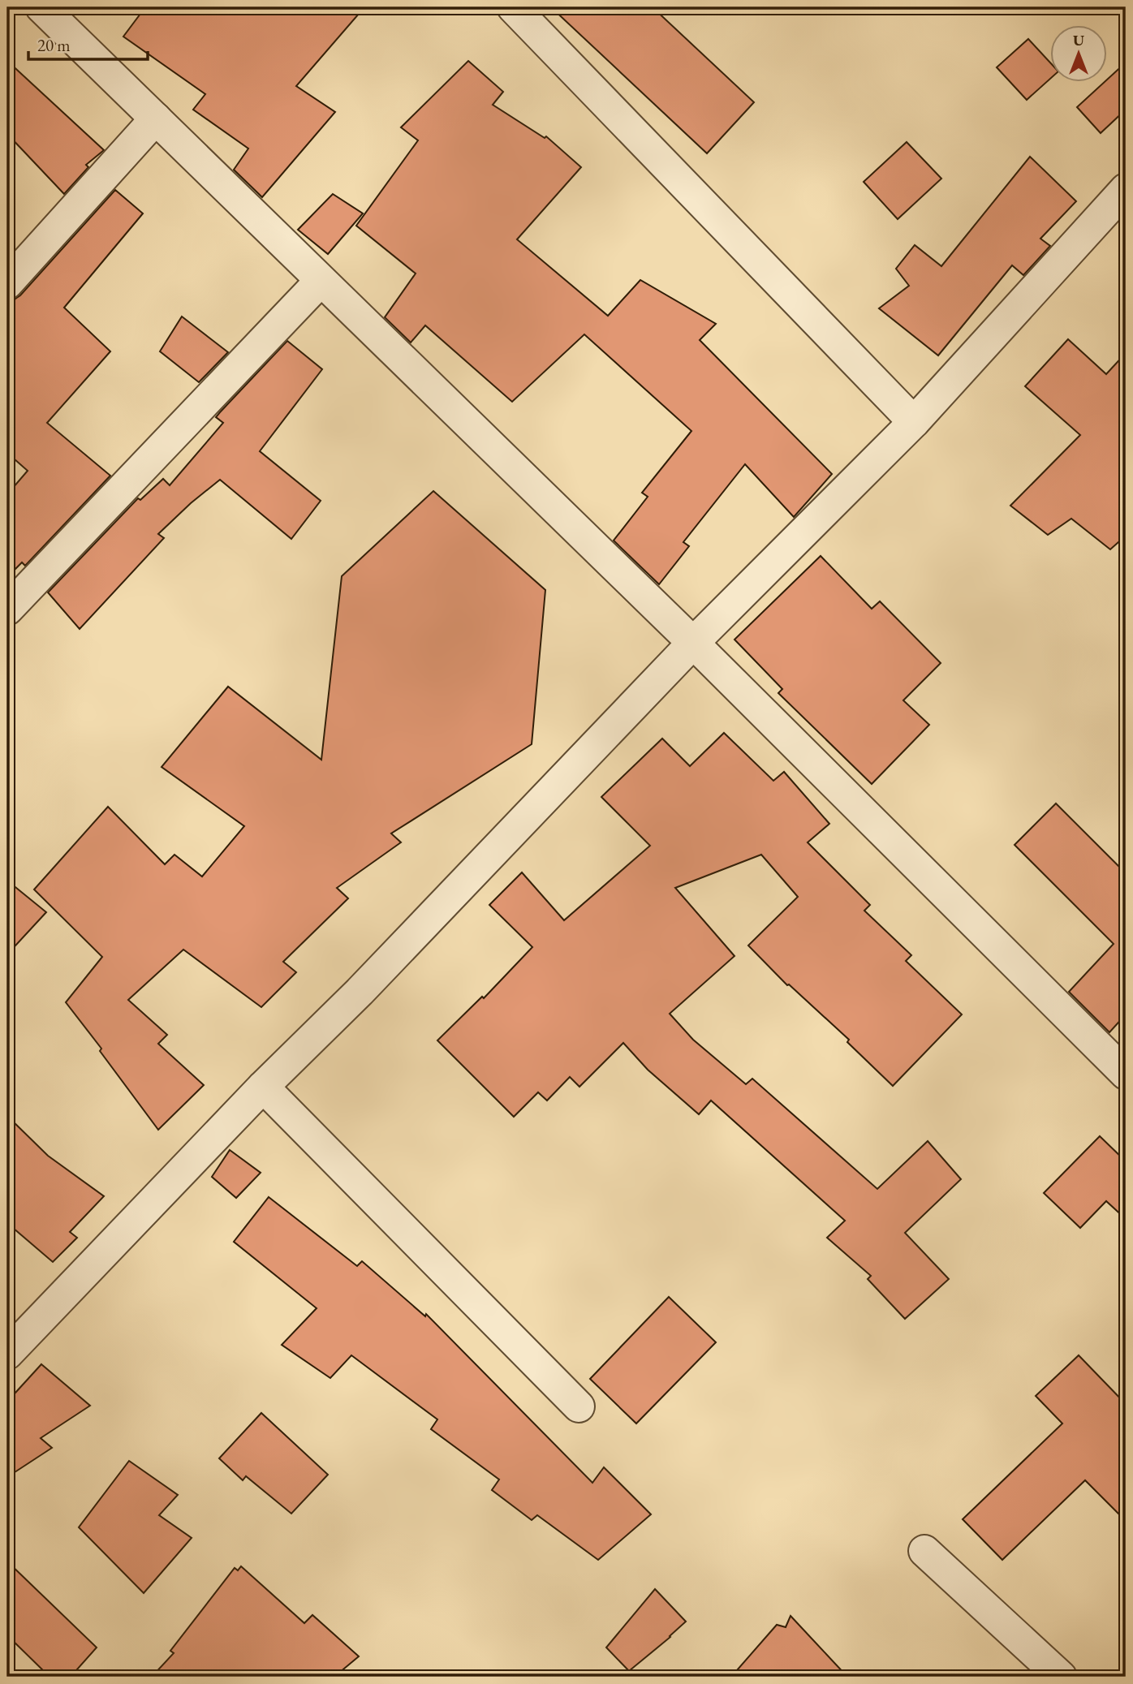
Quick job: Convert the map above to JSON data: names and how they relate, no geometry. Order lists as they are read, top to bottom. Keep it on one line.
{"scale_bar":"20 m","north":"top"}
